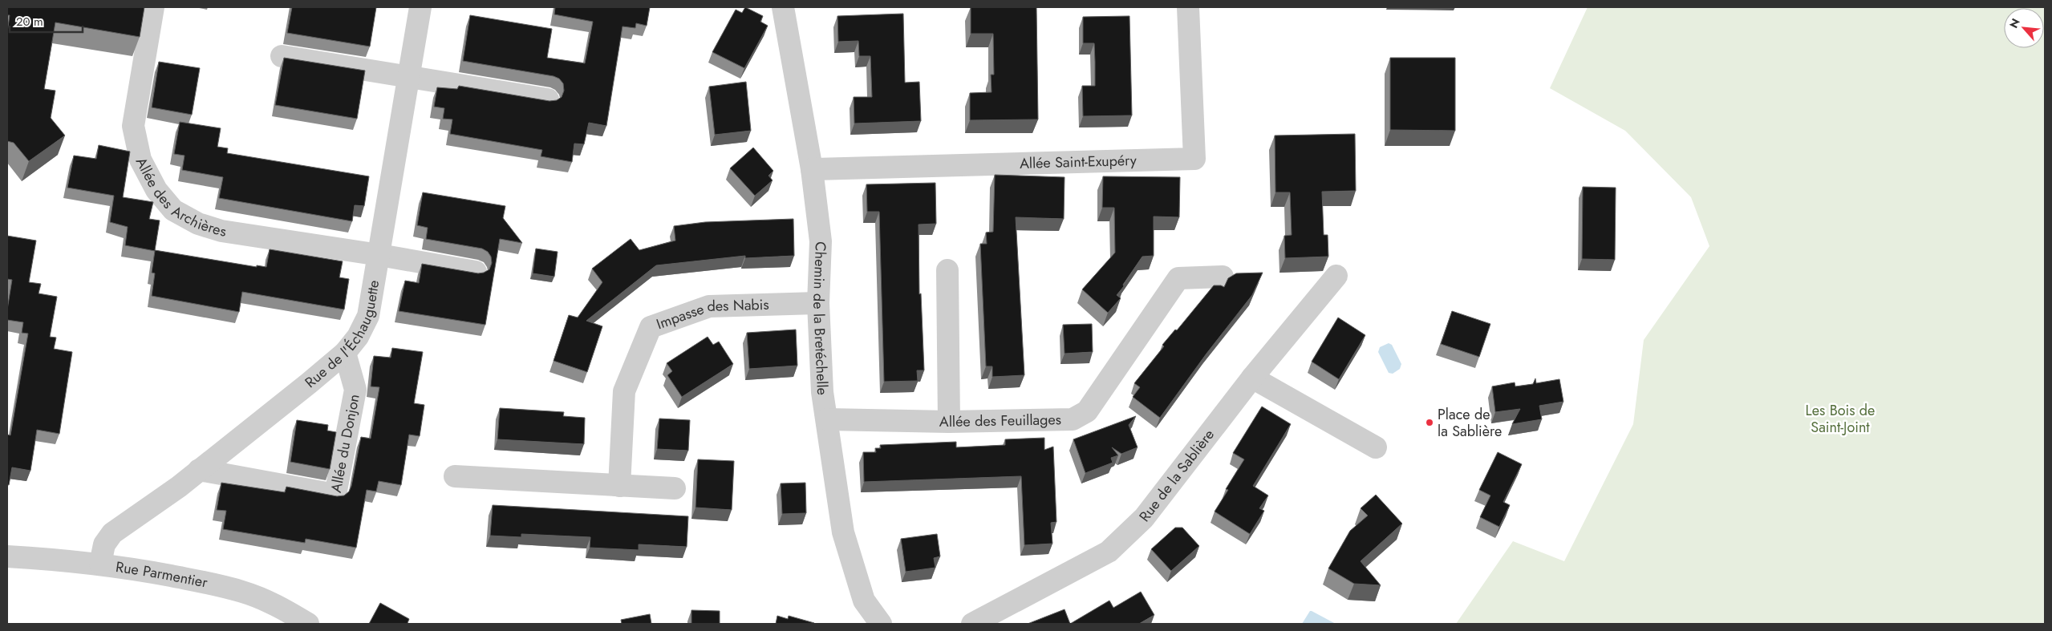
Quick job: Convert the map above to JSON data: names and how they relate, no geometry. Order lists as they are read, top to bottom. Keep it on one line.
{"streets":{"street":["Allée Saint-Exupéry","Allée des Archières","Impasse des Nabis","Chemin de la Bretéchelle","Rue de l'Échauguette","Allée des Feuillages","Allée du Donjon","Rue de la Sablière","Rue Parmentier"]},"crossings":[["Allée Saint-Exupéry","Chemin de la Bretéchelle"],["Allée des Archières","Rue de l'Échauguette"],["Impasse des Nabis","Chemin de la Bretéchelle"],["Chemin de la Bretéchelle","Allée des Feuillages"],["Rue de l'Échauguette","Allée du Donjon"],["Rue de l'Échauguette","Rue Parmentier"]],"parks":["Les Bois de Saint-Joint"],"places":["Place de la Sablière"],"scale_bar":"20 m","north":"top left"}
